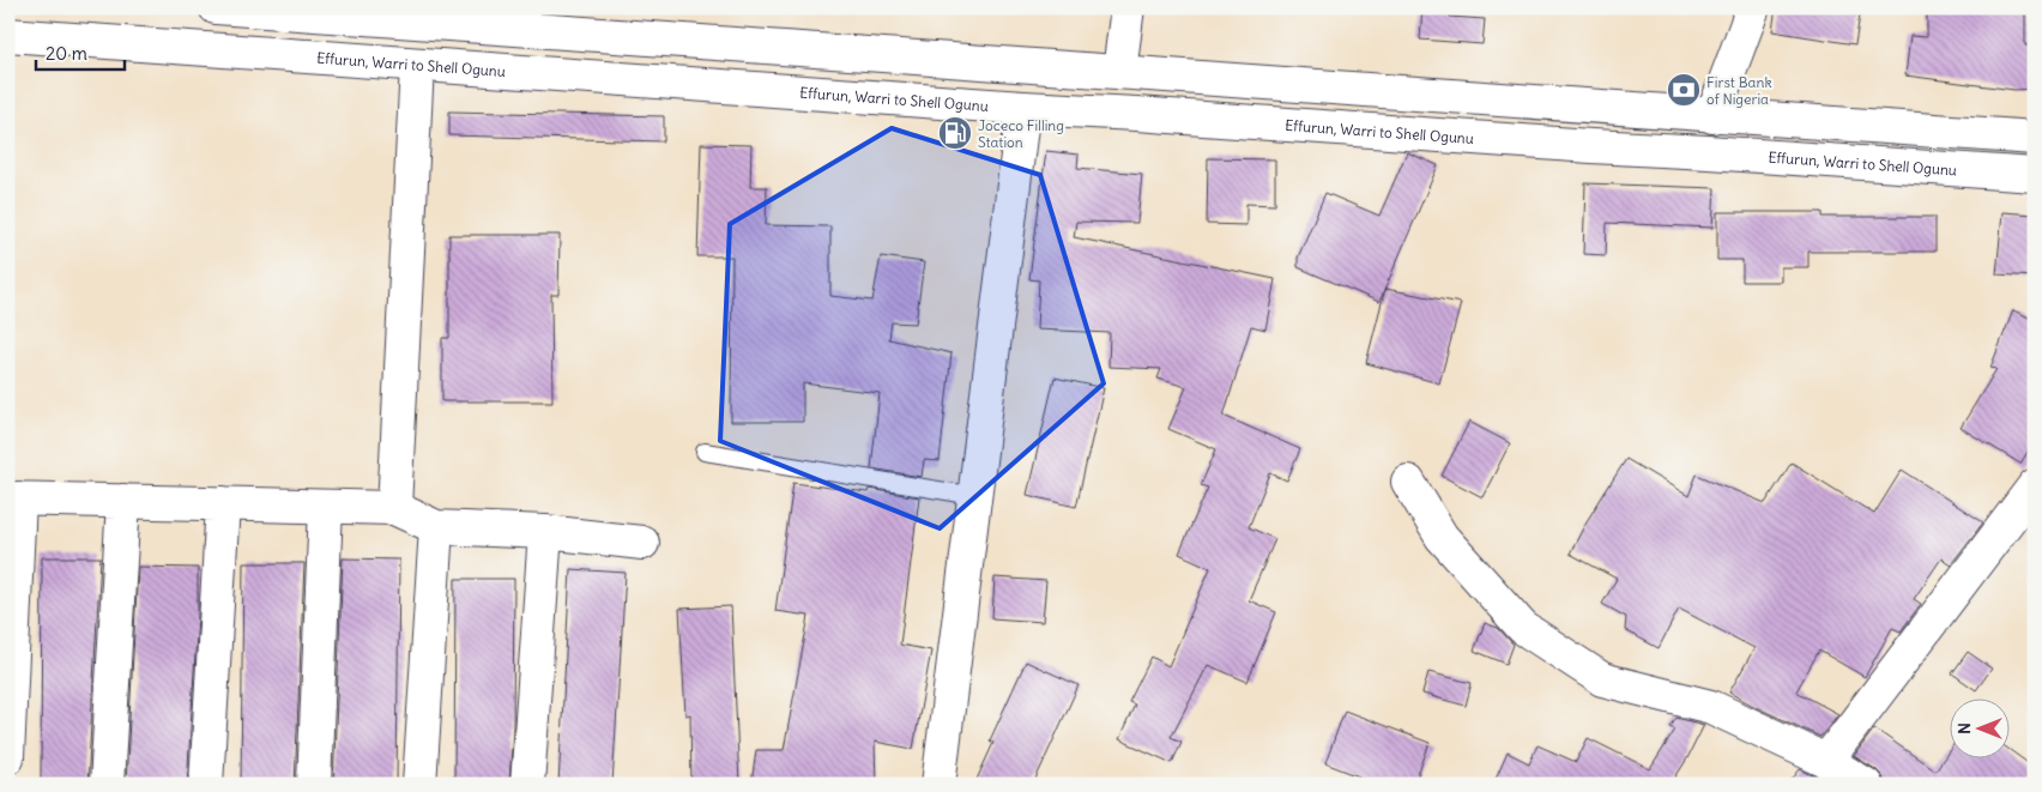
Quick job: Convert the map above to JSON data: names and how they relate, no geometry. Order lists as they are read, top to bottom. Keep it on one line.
{"streets":{"street":["Effurun, Warri to Shell Ogunu"]},"places":{"bank":["First Bank of Nigeria"],"fuel station":["Joceco Filling Station"]},"scale_bar":"20 m","north":"left"}
